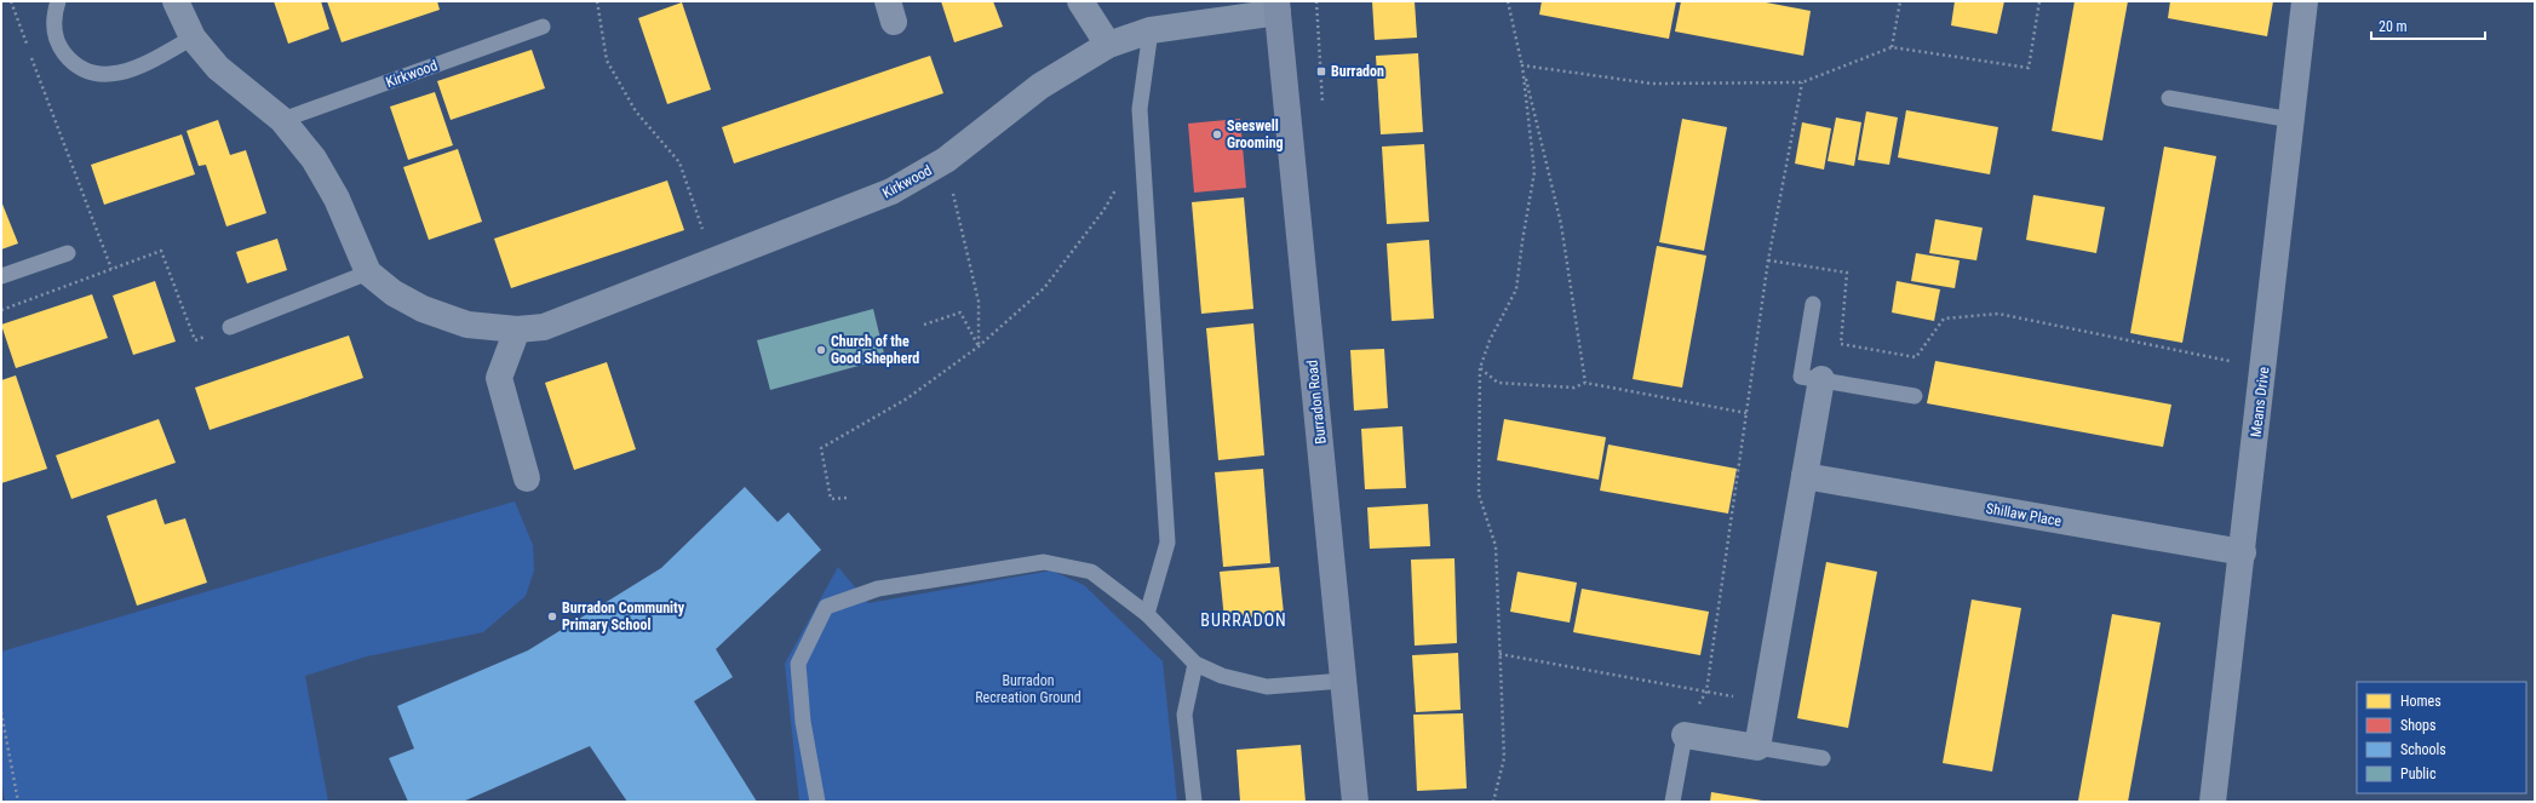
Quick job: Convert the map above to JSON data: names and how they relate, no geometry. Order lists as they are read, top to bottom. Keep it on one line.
{"streets":{"main road":["Burradon Road"],"street":["Kirkwood","Means Drive","Shillaw Place"]},"crossings":[["Kirkwood","Burradon Road"],["Means Drive","Shillaw Place"]],"districts":["BURRADON"],"parks":["Burradon Recreation Ground"],"places":{"transit":["Burradon"],"other":["Seeswell Grooming","Church of the Good Shepherd","Burradon Community Primary School"]},"legend":["Homes","Shops","Schools","Public"],"scale_bar":"20 m"}
